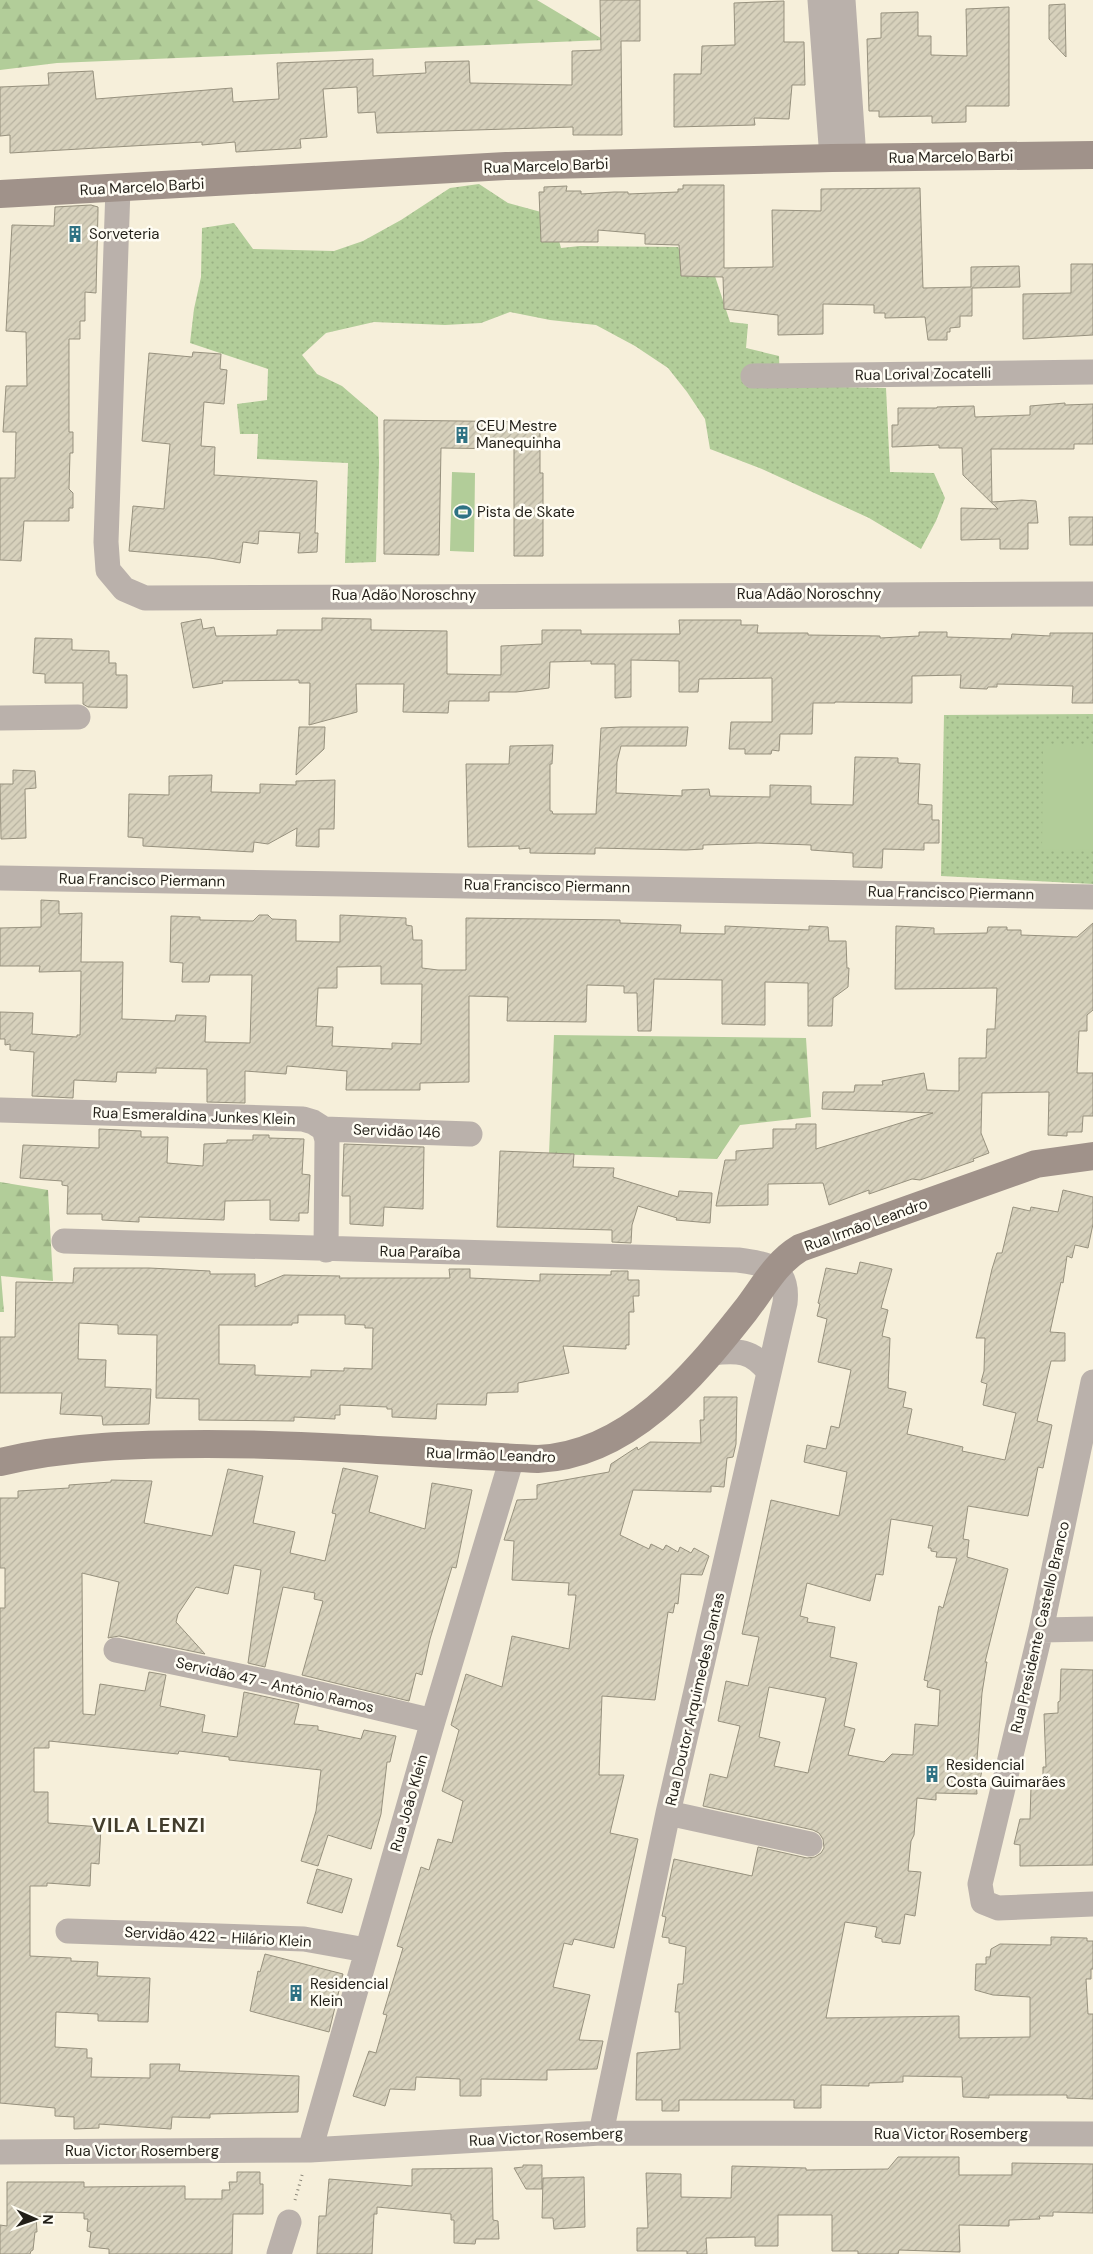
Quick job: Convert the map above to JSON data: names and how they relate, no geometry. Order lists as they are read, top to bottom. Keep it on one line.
{"streets":{"street":["Rua Marcelo Barbi","Rua Lorival Zocatelli","Rua Adão Noroschny","Rua Francisco Piermann","Rua Esmeraldina Junkes Klein","Servidão 146","Rua Irmão Leandro","Rua Paraíba","Rua Presidente Castello Branco","Servidão 47 - Antônio Ramos","Rua Doutor Arquimedes Dantas","Rua João Klein","Servidão 422 - Hilário Klein","Rua Victor Rosemberg"]},"crossings":[["Rua Marcelo Barbi","Rua Adão Noroschny"],["Rua Esmeraldina Junkes Klein","Servidão 146"],["Rua Irmão Leandro","Rua Paraíba"],["Rua Irmão Leandro","Rua Doutor Arquimedes Dantas"],["Rua Irmão Leandro","Rua João Klein"],["Rua Paraíba","Rua Doutor Arquimedes Dantas"],["Servidão 47 - Antônio Ramos","Rua João Klein"],["Rua Doutor Arquimedes Dantas","Rua Victor Rosemberg"],["Rua João Klein","Servidão 422 - Hilário Klein"],["Rua João Klein","Rua Victor Rosemberg"]],"districts":["VILA LENZI"],"places":{"building":["Sorveteria","CEU Mestre Manequinha","Residencial Costa Guimarães","Residencial Klein"],"sports":["Pista de Skate"]},"north":"right"}
